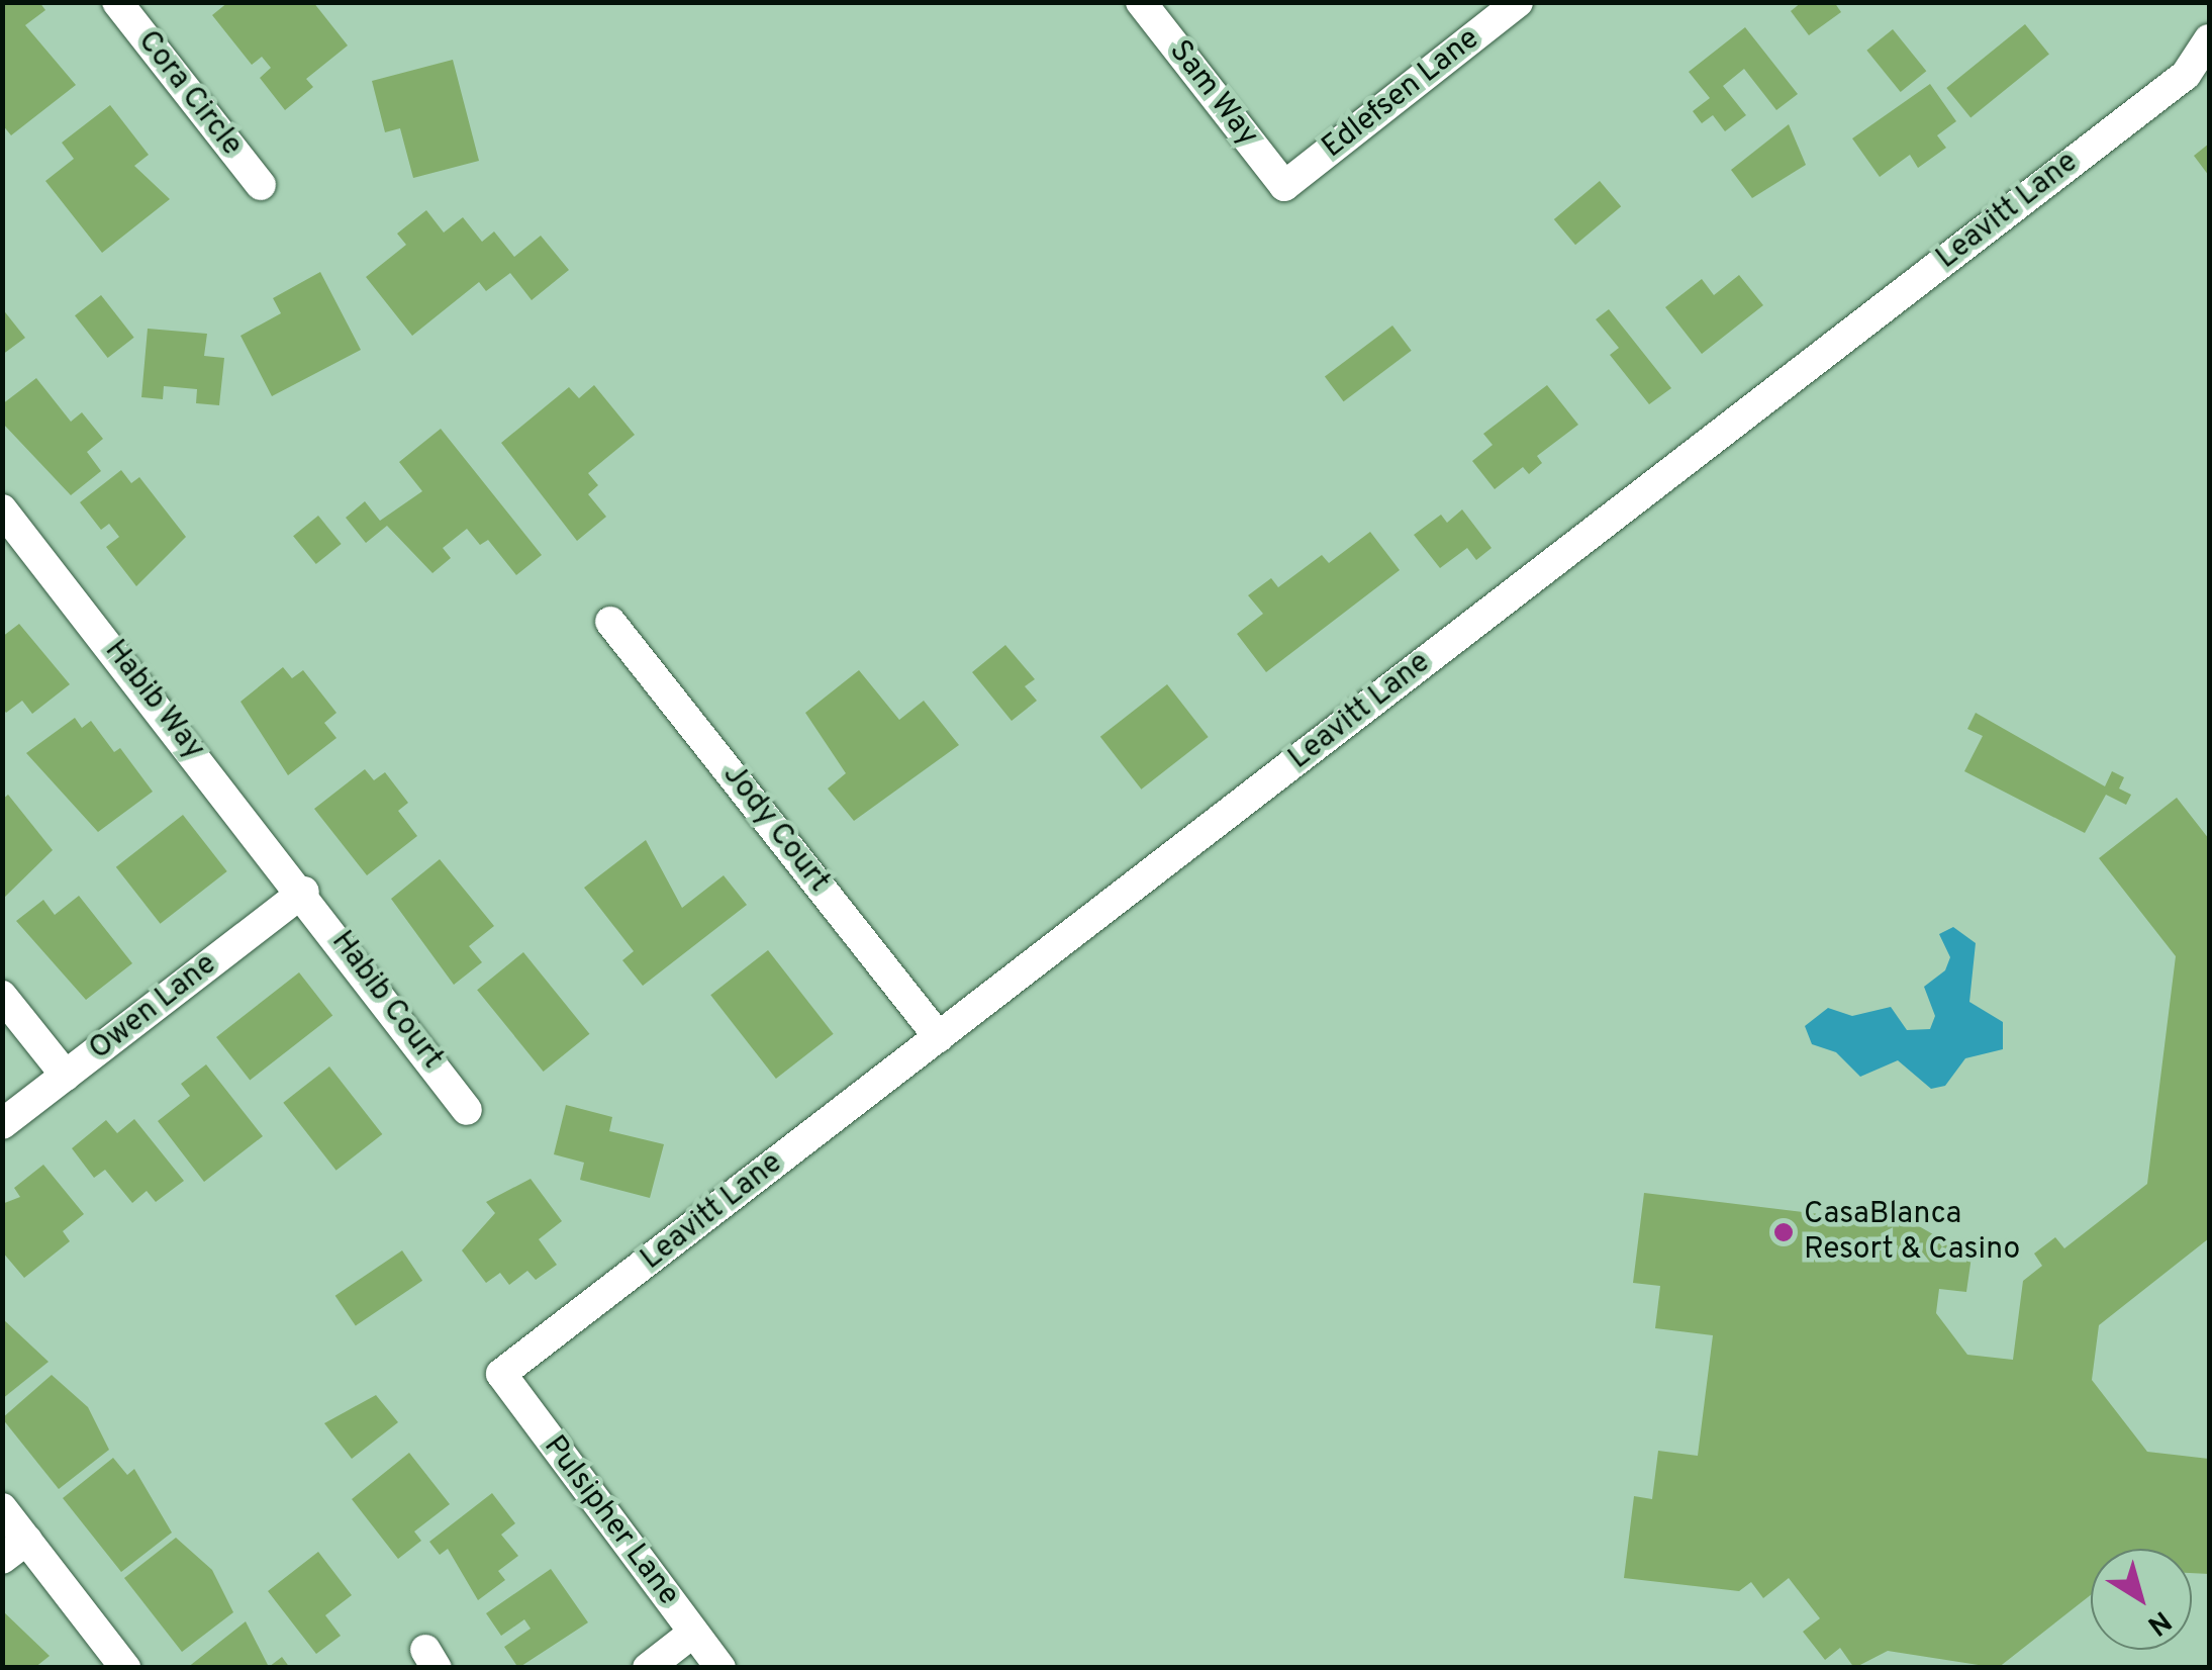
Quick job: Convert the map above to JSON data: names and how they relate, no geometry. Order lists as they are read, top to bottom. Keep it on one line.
{"streets":{"street":["Cora Circle","Sam Way","Edlefsen Lane","Leavitt Lane","Habib Way","Jody Court","Habib Court","Owen Lane","Pulsipher Lane"]},"crossings":[["Sam Way","Edlefsen Lane"],["Leavitt Lane","Jody Court"],["Leavitt Lane","Pulsipher Lane"],["Habib Way","Habib Court"],["Habib Way","Owen Lane"],["Habib Court","Owen Lane"]],"places":["CasaBlanca Resort & Casino"],"north":"bottom right"}
